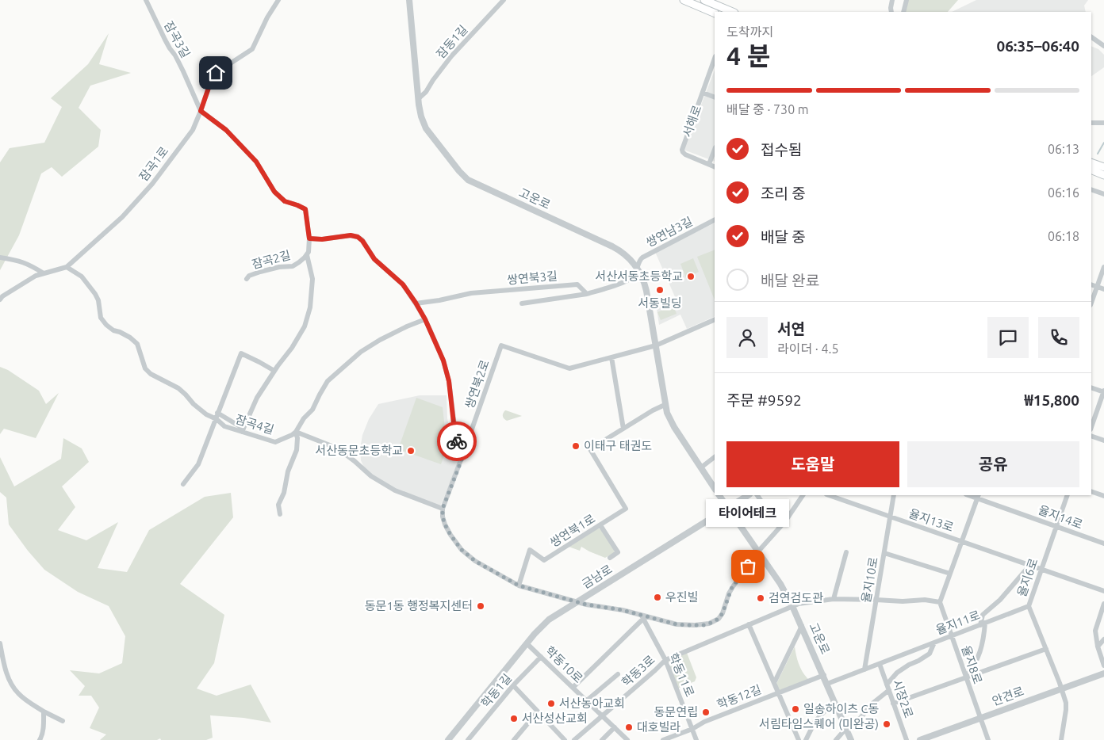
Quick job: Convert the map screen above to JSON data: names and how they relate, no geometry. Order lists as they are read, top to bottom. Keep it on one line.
{"streets":{"street":["잠곡3길","잠동1길","서해로","잠곡1로","고운로","쌍연남3길","잠곡2길","쌍연북3길","쌍연북2로","잠곡4길","율지14로","율지13로","쌍연북1로","금남로","율지6로","율지10로","율지11로","학동10로","율지8로","학동3로","학동11로","학동1길","안견로","학동12길","시장2로"]},"crossings":[["잠곡3길","잠곡1로"],["잠곡3길","잠곡2길"],["잠동1길","고운로"],["잠곡1로","잠곡2길"],["잠곡1로","잠곡4길"],["고운로","쌍연남3길"],["고운로","금남로"],["고운로","학동3로"],["고운로","학동12길"],["율지14로","율지6로"],["율지13로","율지6로"],["율지13로","율지10로"],["금남로","학동10로"],["율지6로","율지11로"],["율지6로","안견로"],["율지10로","학동3로"],["율지11로","율지8로"],["율지11로","시장2로"],["학동10로","학동3로"],["학동10로","학동1길"],["율지8로","학동3로"],["율지8로","안견로"],["학동3로","학동11로"],["학동11로","학동12길"]],"places":["서산서동초등학교","서동빌딩","이태구 태권도","서산동문초등학교","타이어테크","우진빌","검연검도관","동문1동 행정복지센터","서산농아교회","일송하이츠 C동","동문연립","서산성산교회","서림타임스퀘어 (미완공)","대호빌라"],"page":{"heading":["4 분","도착까지","06:35–06:40"],"panel":["서연","라이더 · 4.5","주문 #9592","₩15,800"],"bar":"배달 중 · 730 m","list":[["접수됨","06:13"],["조리 중","06:16"],["배달 중","06:18"],"배달 완료"],"buttons":["도움말","공유"],"bubble":"타이어테크"}}
